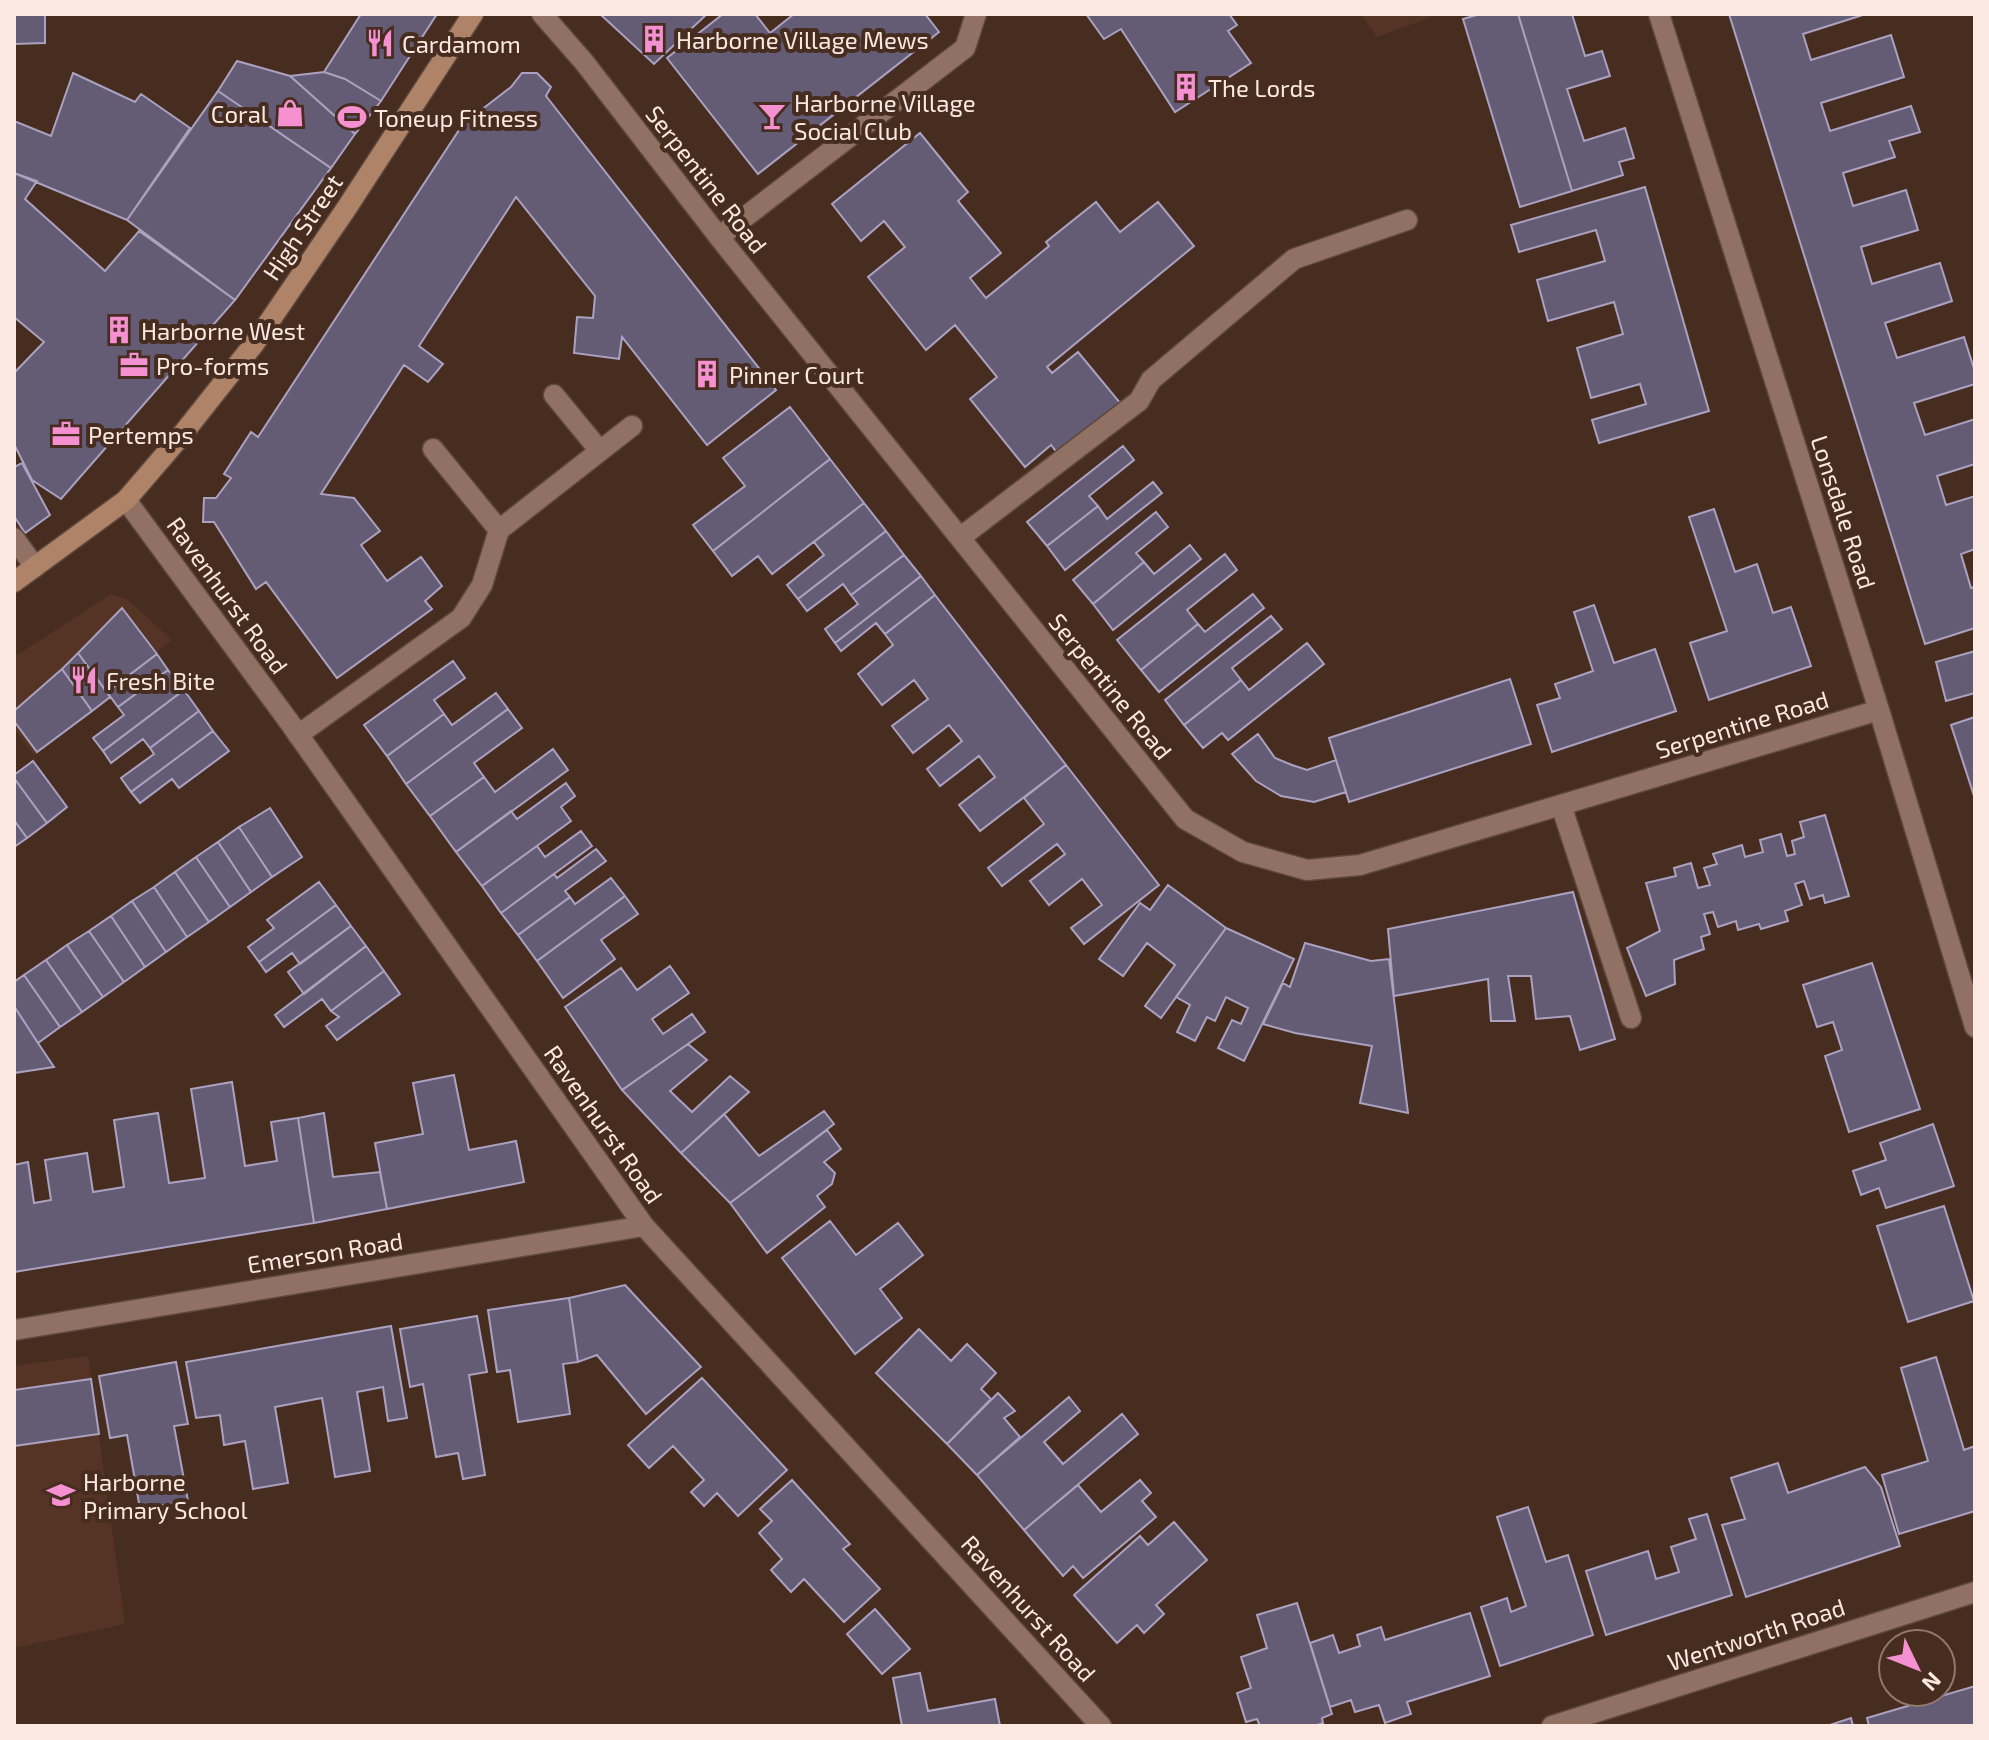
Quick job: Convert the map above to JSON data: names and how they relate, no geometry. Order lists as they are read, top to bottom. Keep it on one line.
{"streets":{"main road":["High Street"],"street":["Serpentine Road","Lonsdale Road","Ravenhurst Road","Emerson Road","Wentworth Road"]},"crossings":[["Serpentine Road","Lonsdale Road"],["High Street","Ravenhurst Road"],["Ravenhurst Road","Emerson Road"]],"places":{"building":["Harborne Village Mews","The Lords","Harborne West","Pinner Court"],"restaurant":["Cardamom","Fresh Bite"],"shop":["Coral"],"bar":["Harborne Village Social Club"],"sports":["Toneup Fitness"],"office":["Pro-forms","Pertemps"],"school or university":["Harborne Primary School"]},"north":"bottom right"}
